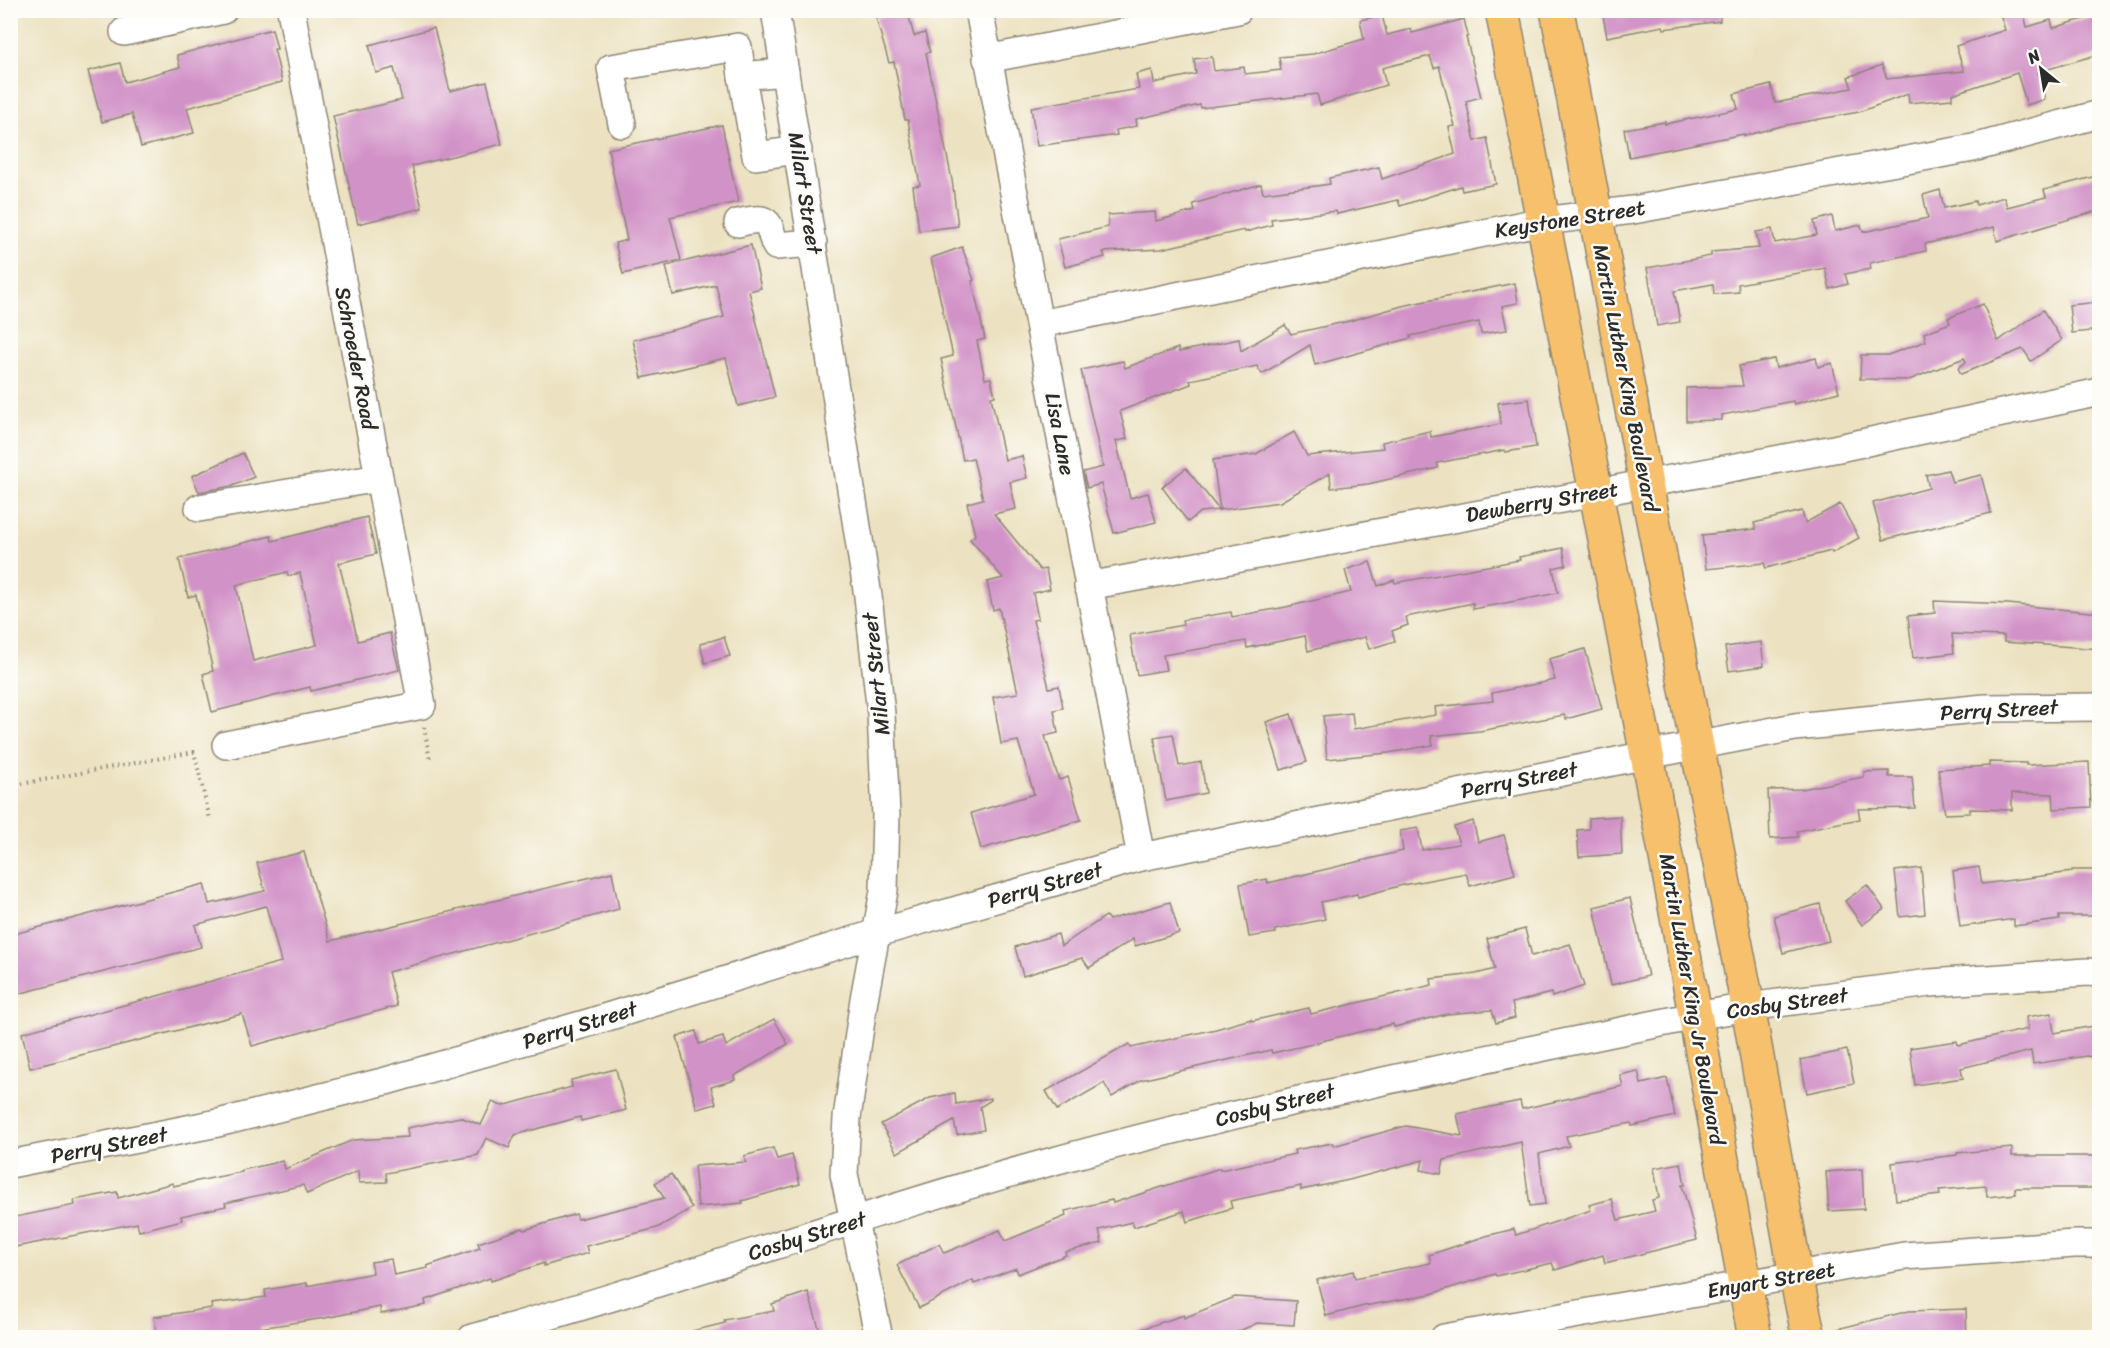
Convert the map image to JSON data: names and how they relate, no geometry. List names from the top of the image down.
{
  "streets": {
    "main road": ["Martin Luther King Boulevard", "Martin Luther King Jr Boulevard"],
    "street": [
      "Milart Street",
      "Keystone Street",
      "Schroeder Road",
      "Lisa Lane",
      "Dewberry Street",
      "Perry Street",
      "Cosby Street",
      "Enyart Street"
    ]
  },
  "crossings": [
    ["Milart Street", "Perry Street"],
    ["Milart Street", "Cosby Street"],
    ["Keystone Street", "Martin Luther King Boulevard"],
    ["Keystone Street", "Lisa Lane"],
    ["Martin Luther King Boulevard", "Dewberry Street"],
    ["Martin Luther King Boulevard", "Perry Street"],
    ["Lisa Lane", "Dewberry Street"],
    ["Lisa Lane", "Perry Street"],
    ["Dewberry Street", "Martin Luther King Jr Boulevard"],
    ["Perry Street", "Martin Luther King Jr Boulevard"],
    ["Martin Luther King Jr Boulevard", "Cosby Street"],
    ["Martin Luther King Jr Boulevard", "Enyart Street"]
  ],
  "north": "top left"
}
